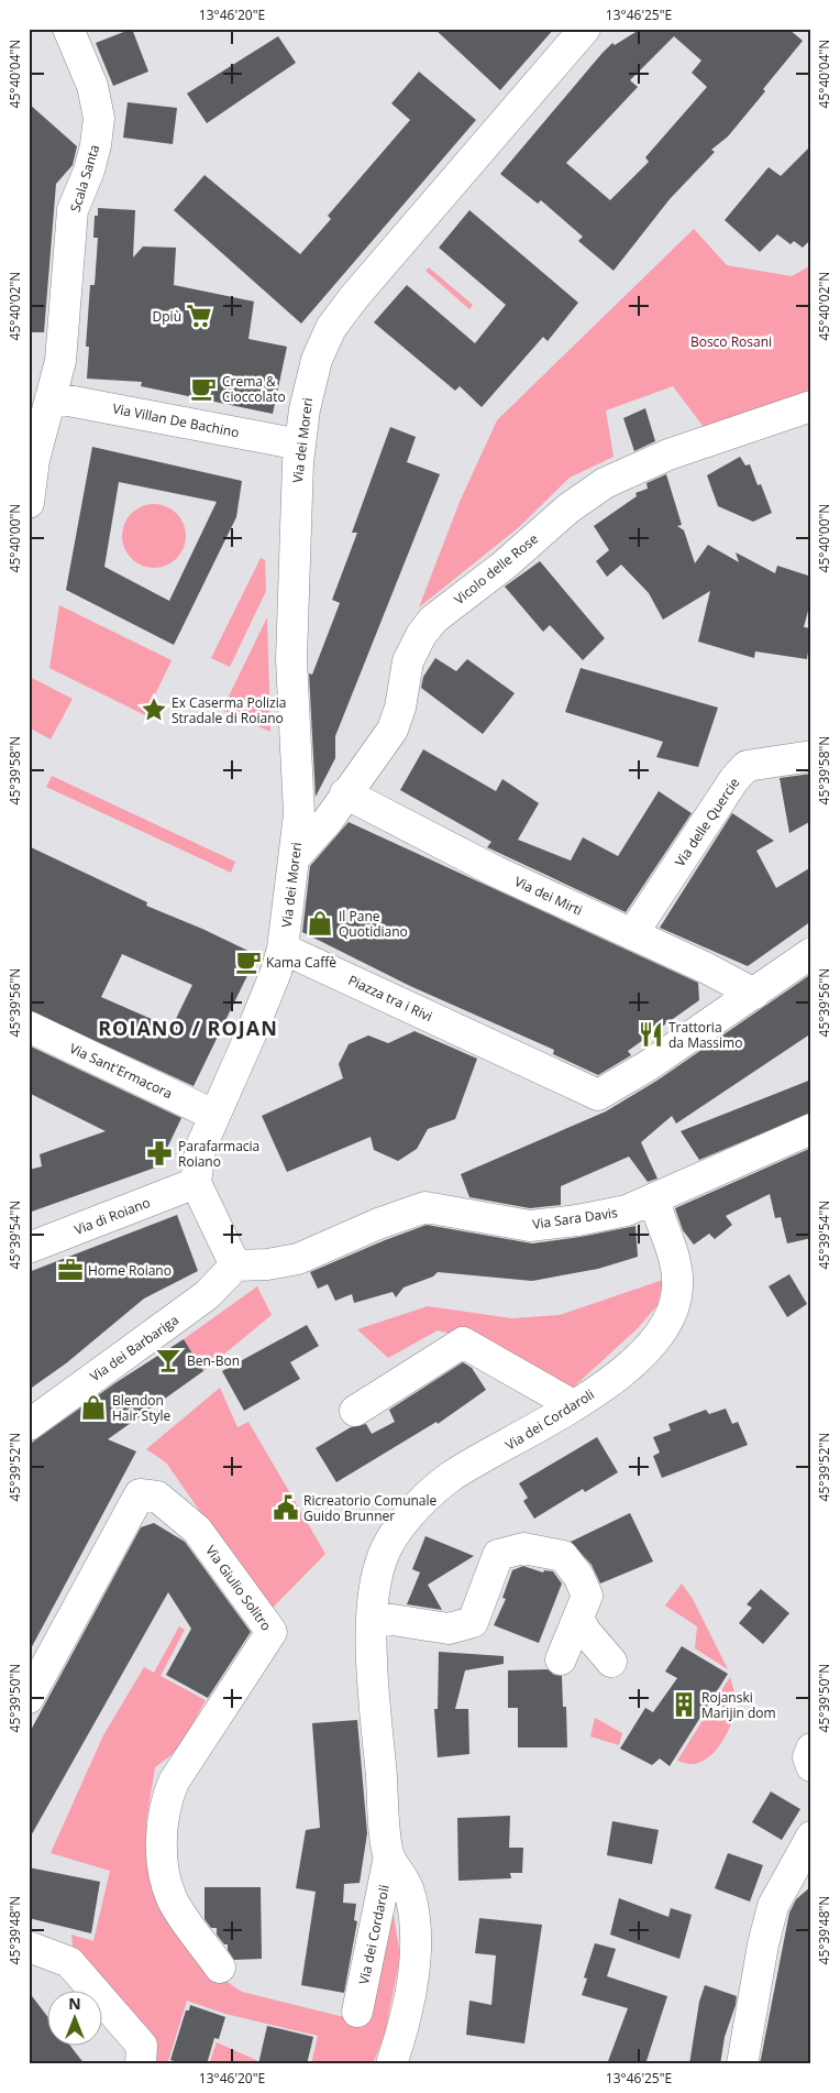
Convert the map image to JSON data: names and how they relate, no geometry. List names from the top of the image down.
{
  "streets": {
    "street": [
      "Scala Santa",
      "Via Villan De Bachino",
      "Via dei Moreri",
      "Vicolo delle Rose",
      "Via delle Quercie",
      "Via dei Mirti",
      "Piazza tra i Rivi",
      "Via Sant'Ermacora",
      "Via di Roiano",
      "Via Sara Davis",
      "Via dei Barbariga",
      "Via dei Cordaroli",
      "Via Giulio Solitro"
    ]
  },
  "crossings": [
    ["Scala Santa", "Via Villan De Bachino"],
    ["Via Villan De Bachino", "Via dei Moreri"],
    ["Via dei Moreri", "Vicolo delle Rose"],
    ["Via dei Moreri", "Piazza tra i Rivi"],
    ["Vicolo delle Rose", "Via dei Mirti"],
    ["Via delle Quercie", "Via dei Mirti"],
    ["Via dei Mirti", "Piazza tra i Rivi"],
    ["Via Sara Davis", "Via dei Barbariga"],
    ["Via Sara Davis", "Via dei Cordaroli"]
  ],
  "districts": ["ROIANO / ROJAN"],
  "parks": ["Bosco Rosani"],
  "places": {
    "supermarket": ["Dpiù"],
    "cafe": ["Crema & Cioccolato", "Kama Caffè"],
    "place": ["Ex Caserma Polizia Stradale di Roiano"],
    "shop": ["Il Pane Quotidiano", "Blendon Hair Style"],
    "restaurant": ["Trattoria da Massimo"],
    "pharmacy": ["Parafarmacia Roiano"],
    "office": ["Home Roiano"],
    "bar": ["Ben-Bon"],
    "public building": ["Ricreatorio Comunale Guido Brunner"],
    "building": ["Rojanski Marijin dom"]
  },
  "north": "top",
  "coordinates": [
    "13°46'20\"E",
    "13°46'25\"E",
    "45°40'04\"N",
    "45°40'02\"N",
    "45°40'00\"N",
    "45°39'58\"N",
    "45°39'56\"N",
    "45°39'54\"N",
    "45°39'52\"N",
    "45°39'50\"N",
    "45°39'48\"N"
  ]
}
